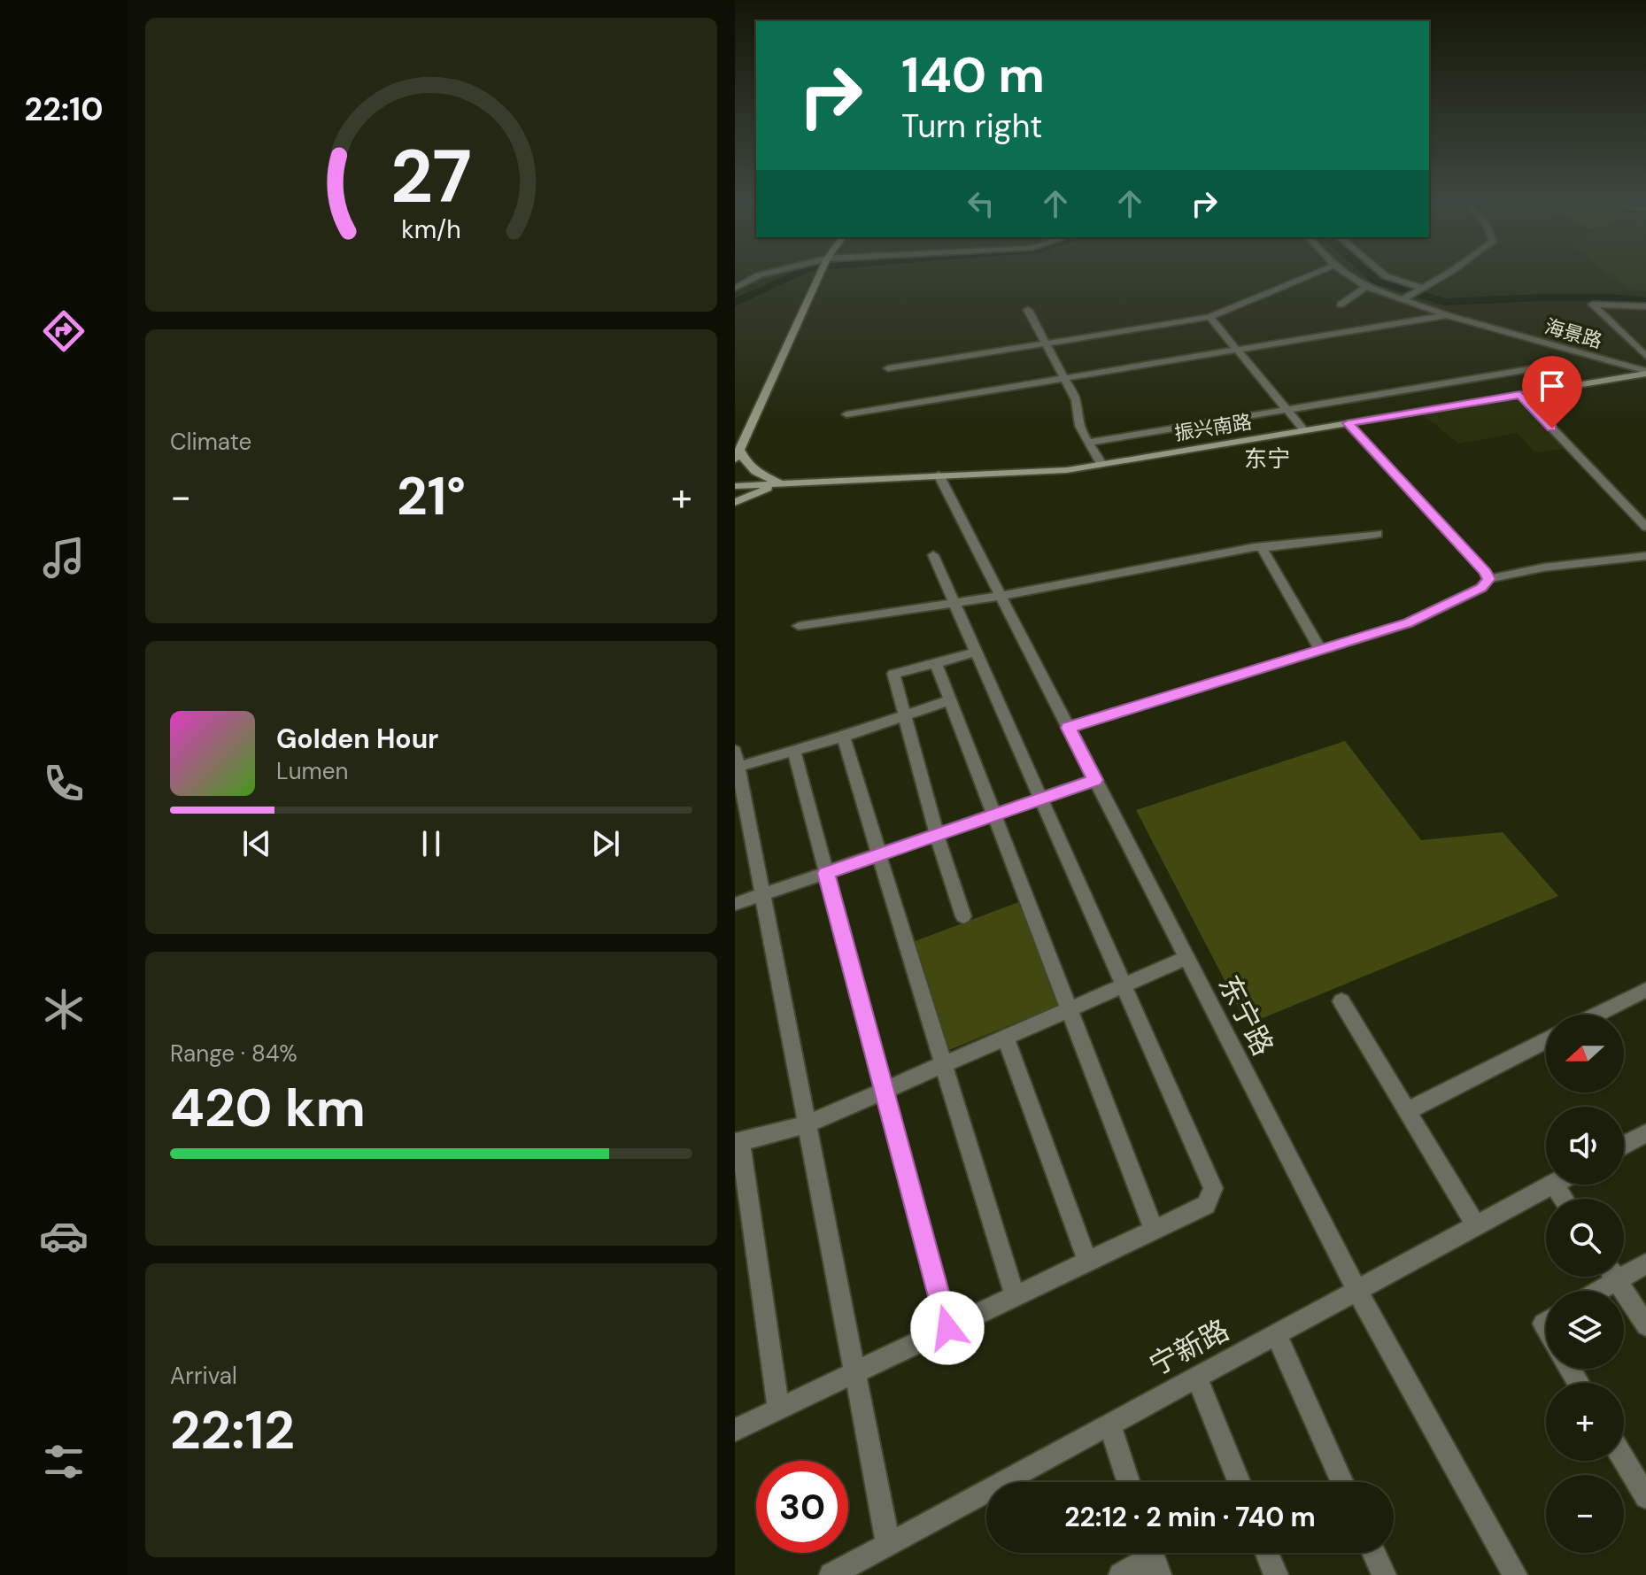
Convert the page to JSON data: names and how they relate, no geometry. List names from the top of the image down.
{
  "streets": {
    "street": [
      "海景路",
      "振兴南路",
      "东宁路",
      "宁新路"
    ]
  },
  "crossings": [
    ["海景路", "振兴南路"],
    ["振兴南路", "东宁路"],
    ["东宁路", "宁新路"]
  ],
  "districts": ["东宁"],
  "north": "left",
  "page": {
    "tabs": "22:10",
    "turn": ["140 m", "Turn right"],
    "tile": [
      "Climate",
      ["Range · 84%", "420 km"],
      ["Arrival", "22:12"]
    ],
    "heat": ["−", "21°", "+"],
    "song": ["Golden Hour", "Lumen"],
    "map_buttons": ["+", "−"],
    "limit": "30",
    "trip": "22:12 · 2 min · 740 m",
    "gauge": ["27", "km/h"]
  }
}
